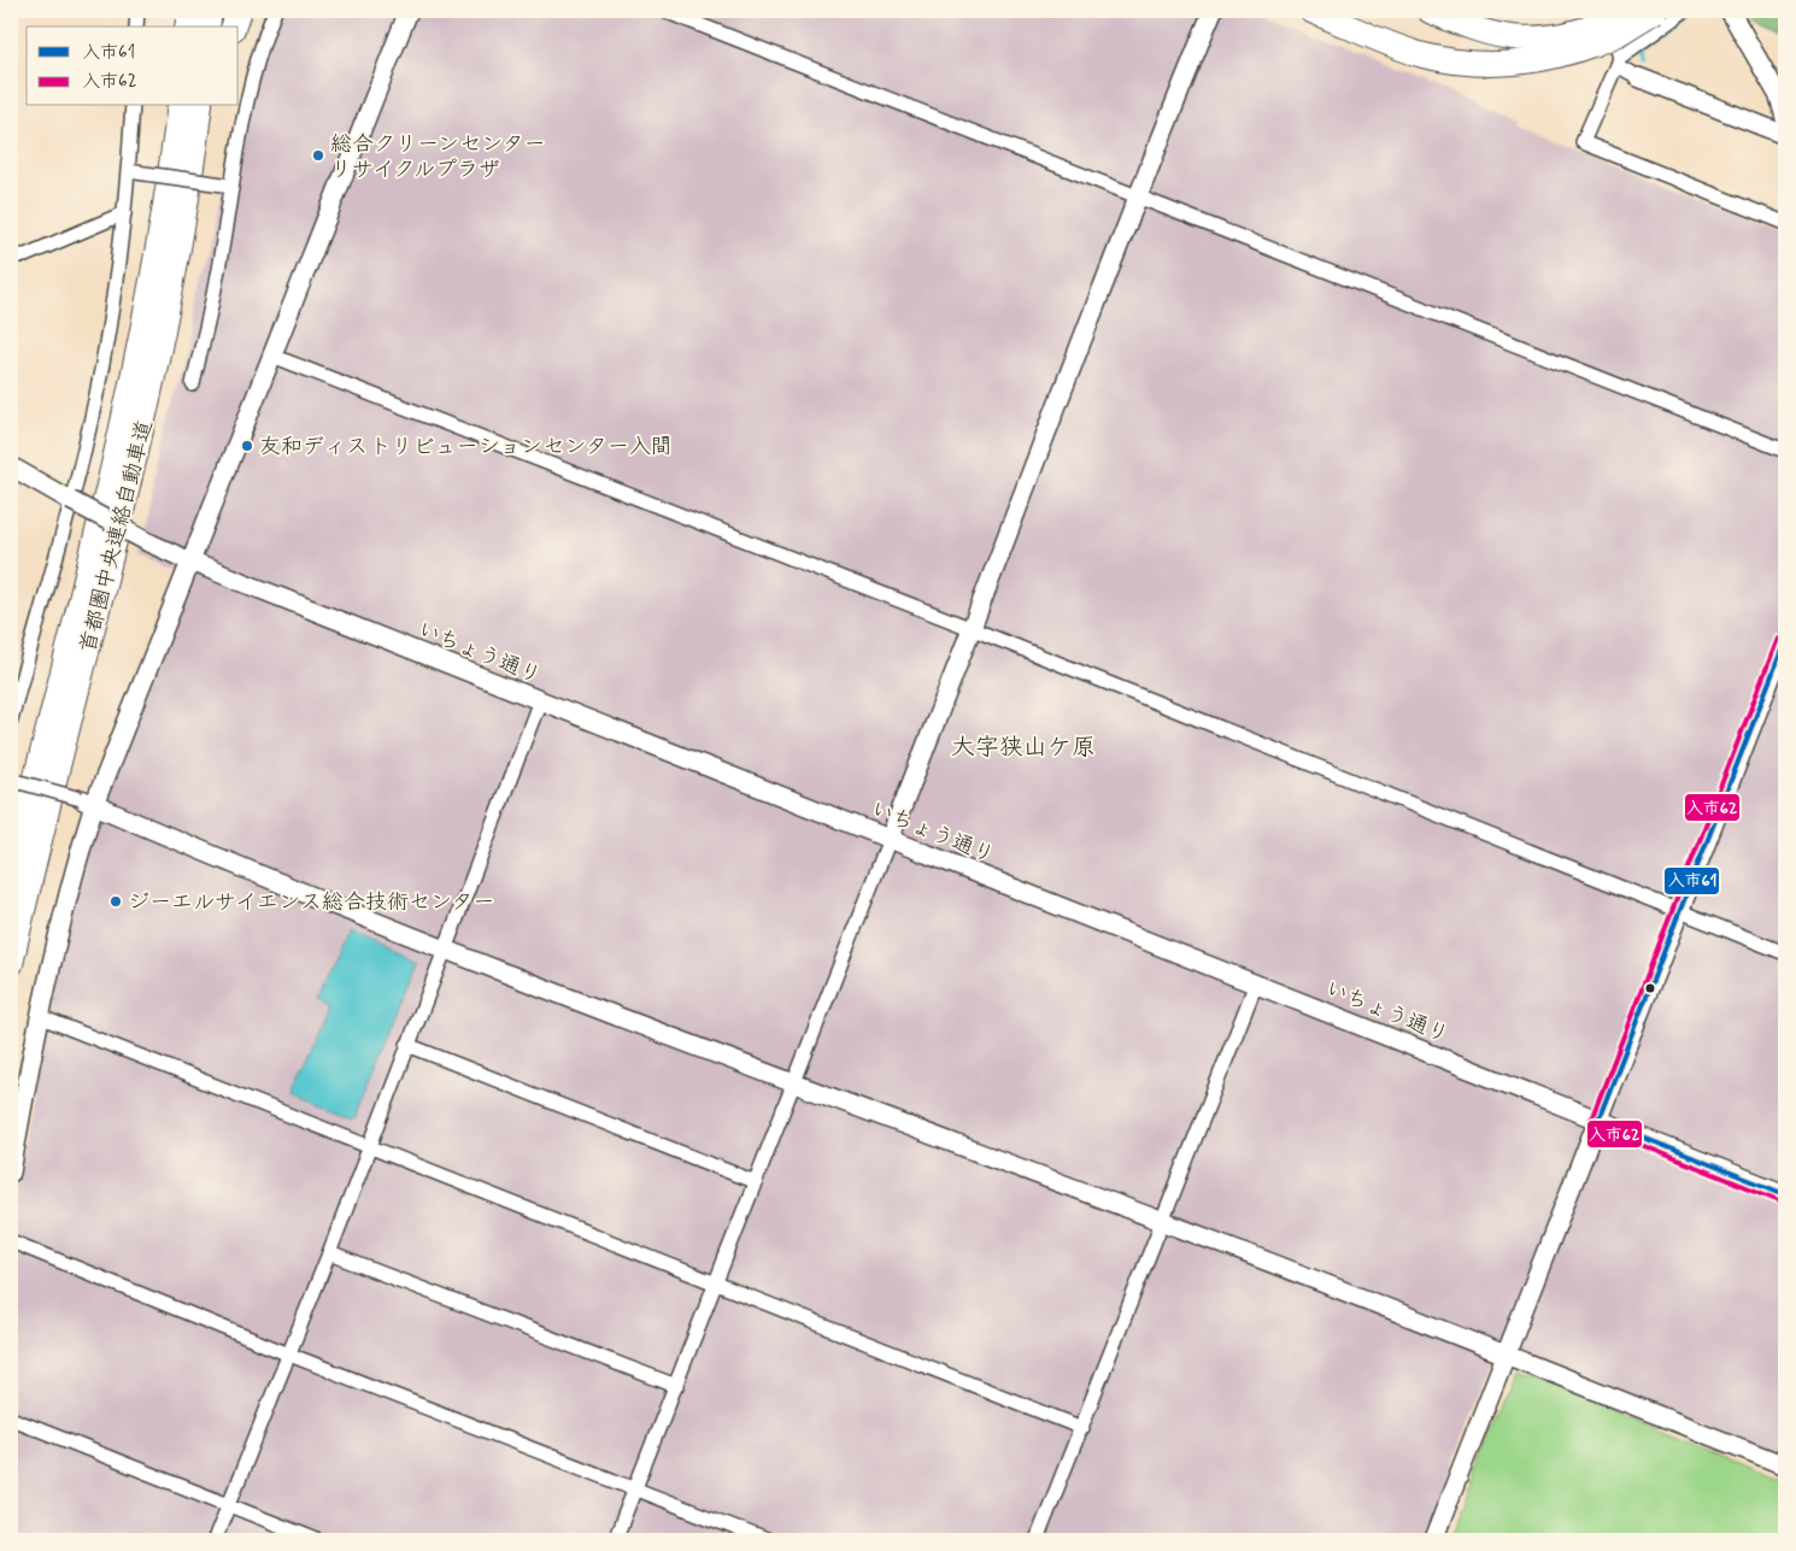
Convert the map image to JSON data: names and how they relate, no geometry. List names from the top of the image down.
{
  "streets": {
    "highway": ["首都圏中央連絡自動車道"],
    "street": ["いちょう通り"]
  },
  "districts": ["大字狭山ケ原"],
  "places": ["総合クリーンセンター リサイクルプラザ", "友和ディストリビューションセンター入間", "ジーエルサイエンス総合技術センター"],
  "lines": ["transit line 入市62", "transit line 入市61"],
  "legend": ["入市61", "入市62"]
}
